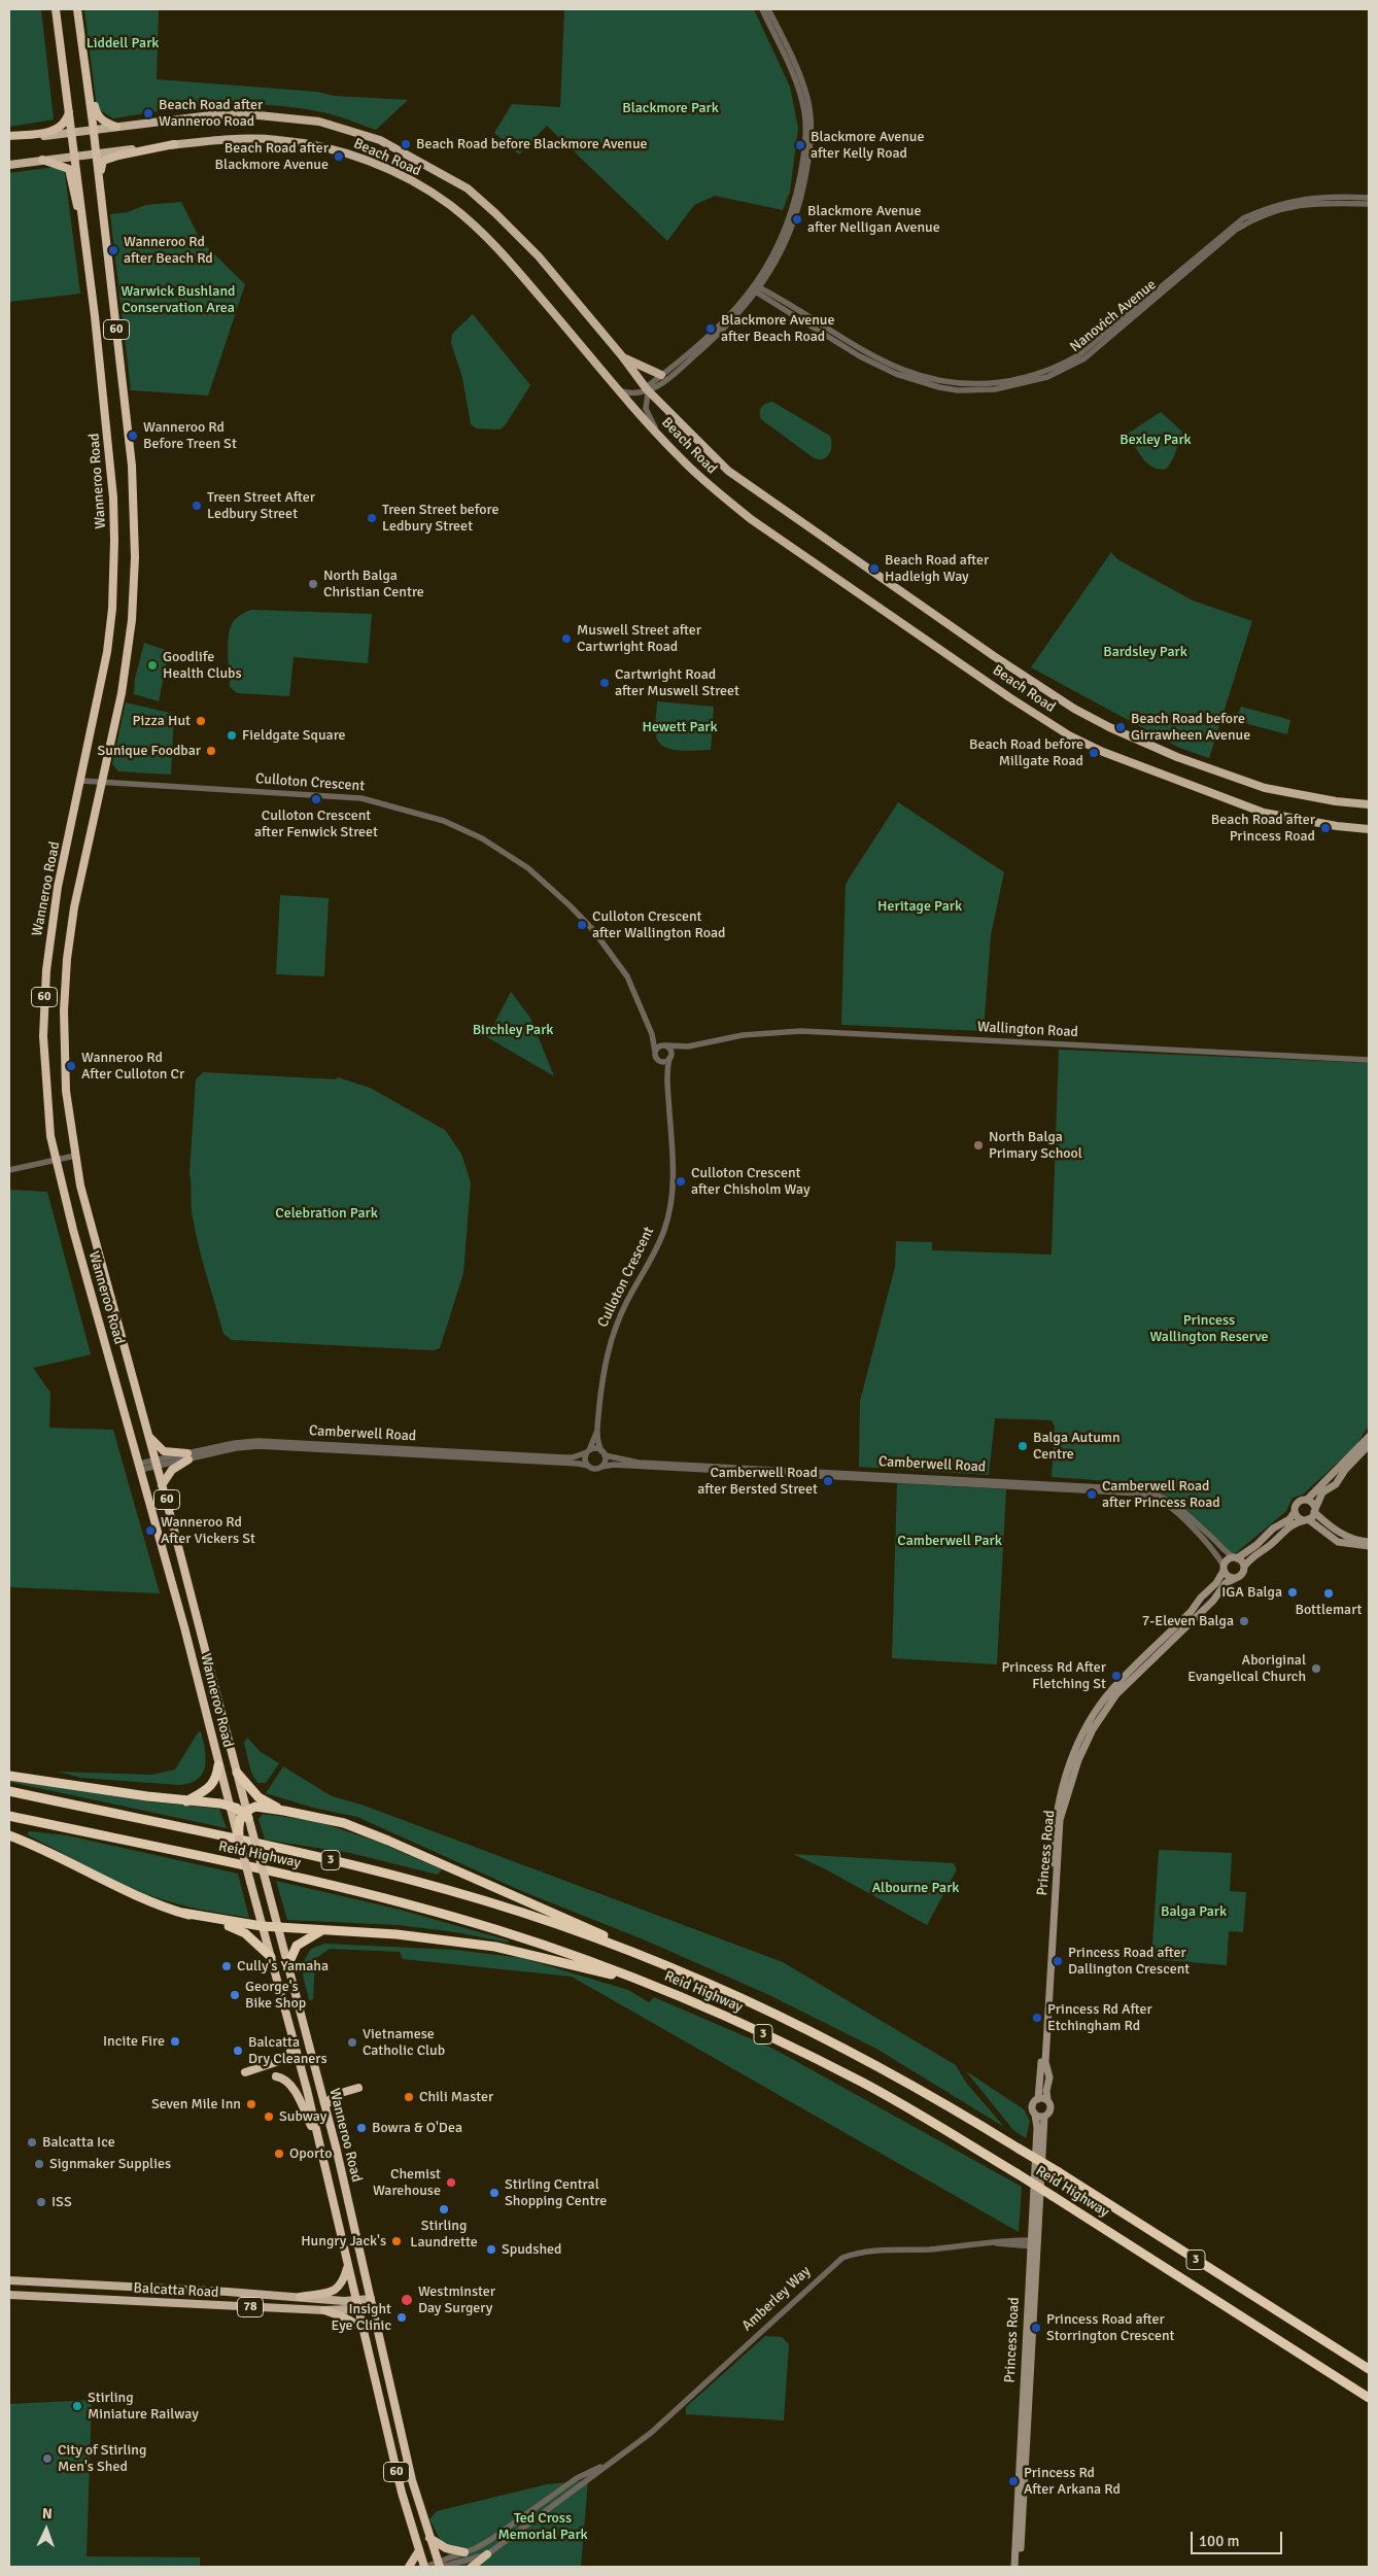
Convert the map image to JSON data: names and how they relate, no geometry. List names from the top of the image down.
{
  "streets": {
    "highway": [
      "60",
      "Wanneroo Road",
      "Reid Highway",
      "3"
    ],
    "main road": [
      "Beach Road",
      "Princess Road",
      "Balcatta Road",
      "78"
    ],
    "street": [
      "Nanovich Avenue",
      "Culloton Crescent",
      "Wallington Road",
      "Camberwell Road",
      "Amberley Way"
    ]
  },
  "crossings": [
    ["Beach Road", "Wanneroo Road"],
    ["Wanneroo Road", "Culloton Crescent"],
    ["Wanneroo Road", "Camberwell Road"],
    ["Wanneroo Road", "Balcatta Road"],
    ["Wanneroo Road", "Amberley Way"],
    ["Culloton Crescent", "Wallington Road"],
    ["Culloton Crescent", "Camberwell Road"],
    ["Camberwell Road", "Princess Road"],
    ["Princess Road", "Amberley Way"]
  ],
  "parks": [
    "Liddell Park",
    "Blackmore Park",
    "Warwick Bushland Conservation Area",
    "Bexley Park",
    "Bardsley Park",
    "Hewett Park",
    "Heritage Park",
    "Birchley Park",
    "Celebration Park",
    "Princess Wallington Reserve",
    "Camberwell Park",
    "Albourne Park",
    "Balga Park",
    "Ted Cross Memorial Park"
  ],
  "places": [
    "Beach Road after Wanneroo Road",
    "Beach Road before Blackmore Avenue",
    "Blackmore Avenue after Kelly Road",
    "Beach Road after Blackmore Avenue",
    "Blackmore Avenue after Nelligan Avenue",
    "Wanneroo Rd after Beach Rd",
    "Blackmore Avenue after Beach Road",
    "Wanneroo Rd Before Treen St",
    "Treen Street After Ledbury Street",
    "Treen Street before Ledbury Street",
    "Beach Road after Hadleigh Way",
    "North Balga Christian Centre",
    "Muswell Street after Cartwright Road",
    "Goodlife Health Clubs",
    "Cartwright Road after Muswell Street",
    "Pizza Hut",
    "Beach Road before Girrawheen Avenue",
    "Fieldgate Square",
    "Sunique Foodbar",
    "Beach Road before Millgate Road",
    "Culloton Crescent after Fenwick Street",
    "Beach Road after Princess Road",
    "Culloton Crescent after Wallington Road",
    "Wanneroo Rd After Culloton Cr",
    "North Balga Primary School",
    "Culloton Crescent after Chisholm Way",
    "Balga Autumn Centre",
    "Camberwell Road after Bersted Street",
    "Camberwell Road after Princess Road",
    "Wanneroo Rd After Vickers St",
    "IGA Balga",
    "Bottlemart",
    "7-Eleven Balga",
    "Aboriginal Evangelical Church",
    "Princess Rd After Fletching St",
    "Princess Road after Dallington Crescent",
    "Cully's Yamaha",
    "George's Bike Shop",
    "Princess Rd After Etchingham Rd",
    "Incite Fire",
    "Vietnamese Catholic Club",
    "Balcatta Dry Cleaners",
    "Chili Master",
    "Seven Mile Inn",
    "Subway",
    "Bowra & O'Dea",
    "Balcatta Ice",
    "Oporto",
    "Signmaker Supplies",
    "Chemist Warehouse",
    "Stirling Central Shopping Centre",
    "ISS",
    "Stirling Laundrette",
    "Hungry Jack's",
    "Spudshed",
    "Westminster Day Surgery",
    "Insight Eye Clinic",
    "Princess Road after Storrington Crescent",
    "Stirling Miniature Railway",
    "City of Stirling Men's Shed",
    "Princess Rd After Arkana Rd"
  ],
  "scale_bar": "100 m",
  "north": "top"
}
